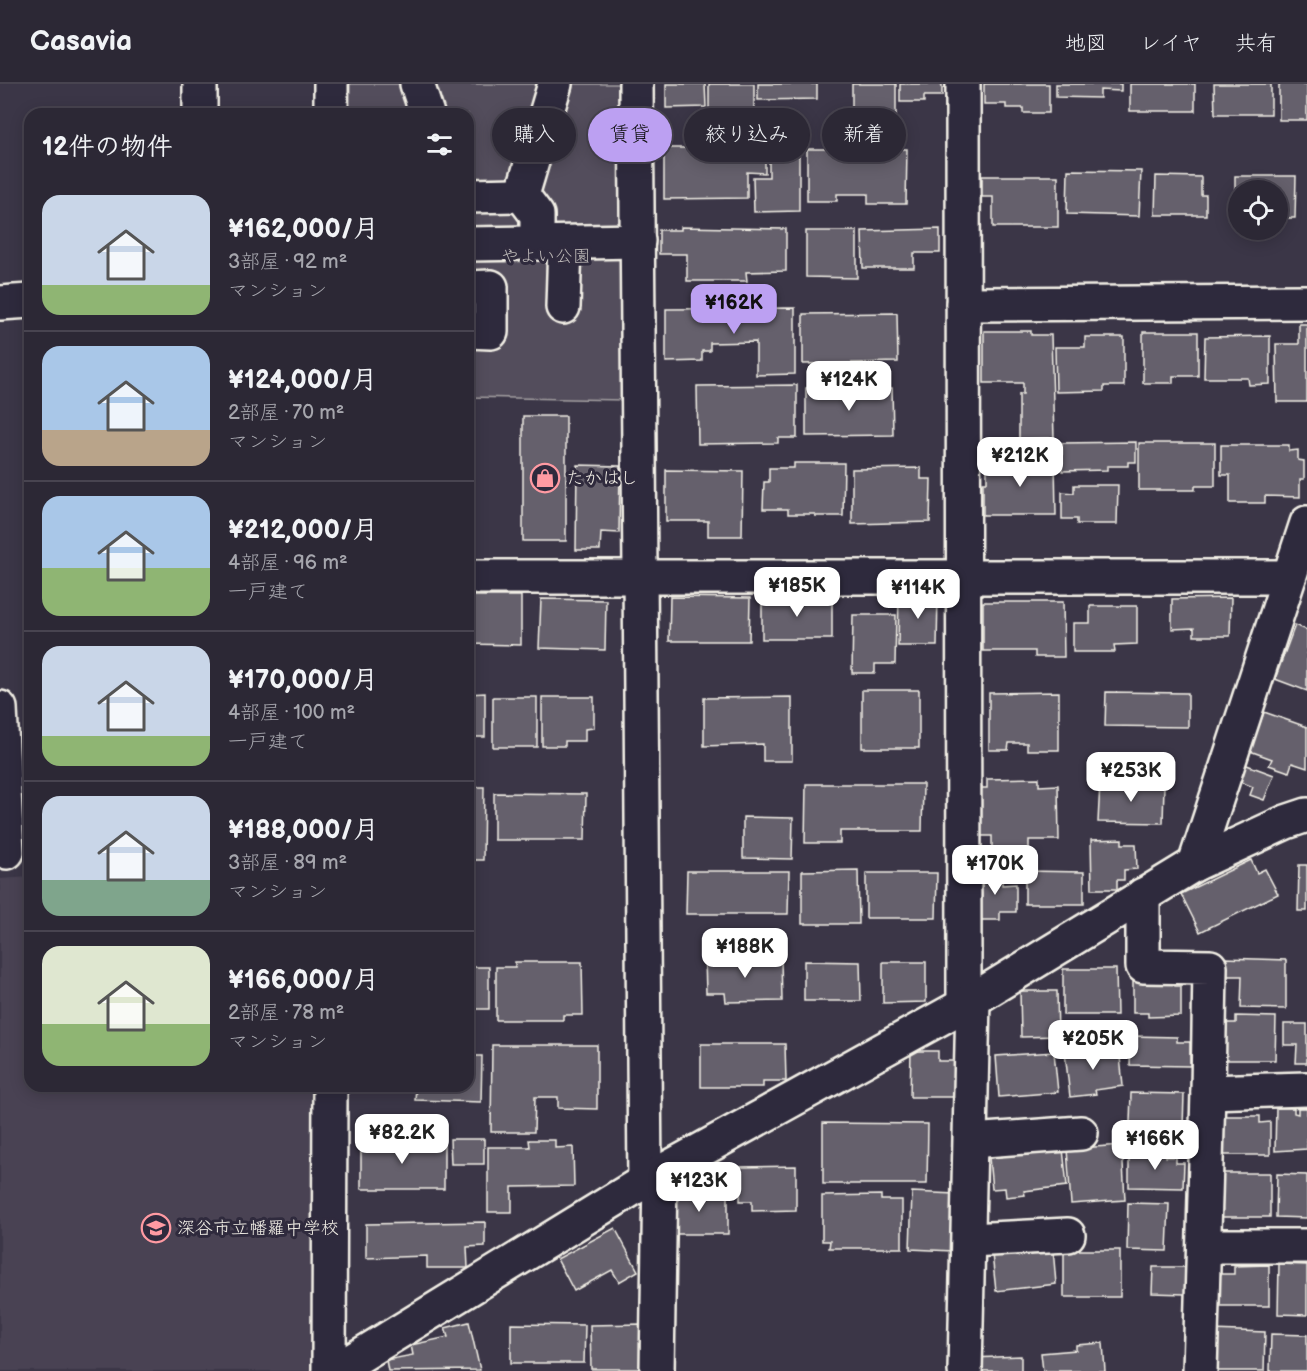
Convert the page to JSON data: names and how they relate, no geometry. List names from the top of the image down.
{
  "parks": ["やよい公園"],
  "places": {
    "shop": ["たかはし"],
    "school or university": ["深谷市立幡羅中学校"]
  },
  "page": {
    "header": "Casavia",
    "nav": ["地図", "レイヤ", "共有"],
    "chip": [
      "購入",
      "賃貸",
      "絞り込み",
      "新着"
    ],
    "heading": "12件の物件",
    "list": [
      {
        "name": "¥162,000/月",
        "note": "3部屋 · 92 m² · マンション"
      },
      {
        "name": "¥124,000/月",
        "note": "2部屋 · 70 m² · マンション"
      },
      {
        "name": "¥212,000/月",
        "note": "4部屋 · 96 m² · 一戸建て"
      },
      {
        "name": "¥170,000/月",
        "note": "4部屋 · 100 m² · 一戸建て"
      },
      {
        "name": "¥188,000/月",
        "note": "3部屋 · 89 m² · マンション"
      },
      {
        "name": "¥166,000/月",
        "note": "2部屋 · 78 m² · マンション"
      }
    ],
    "price": [
      "¥162K",
      "¥124K",
      "¥212K",
      "¥185K",
      "¥114K",
      "¥253K",
      "¥170K",
      "¥188K",
      "¥205K",
      "¥82.2K",
      "¥166K",
      "¥123K"
    ]
  }
}
